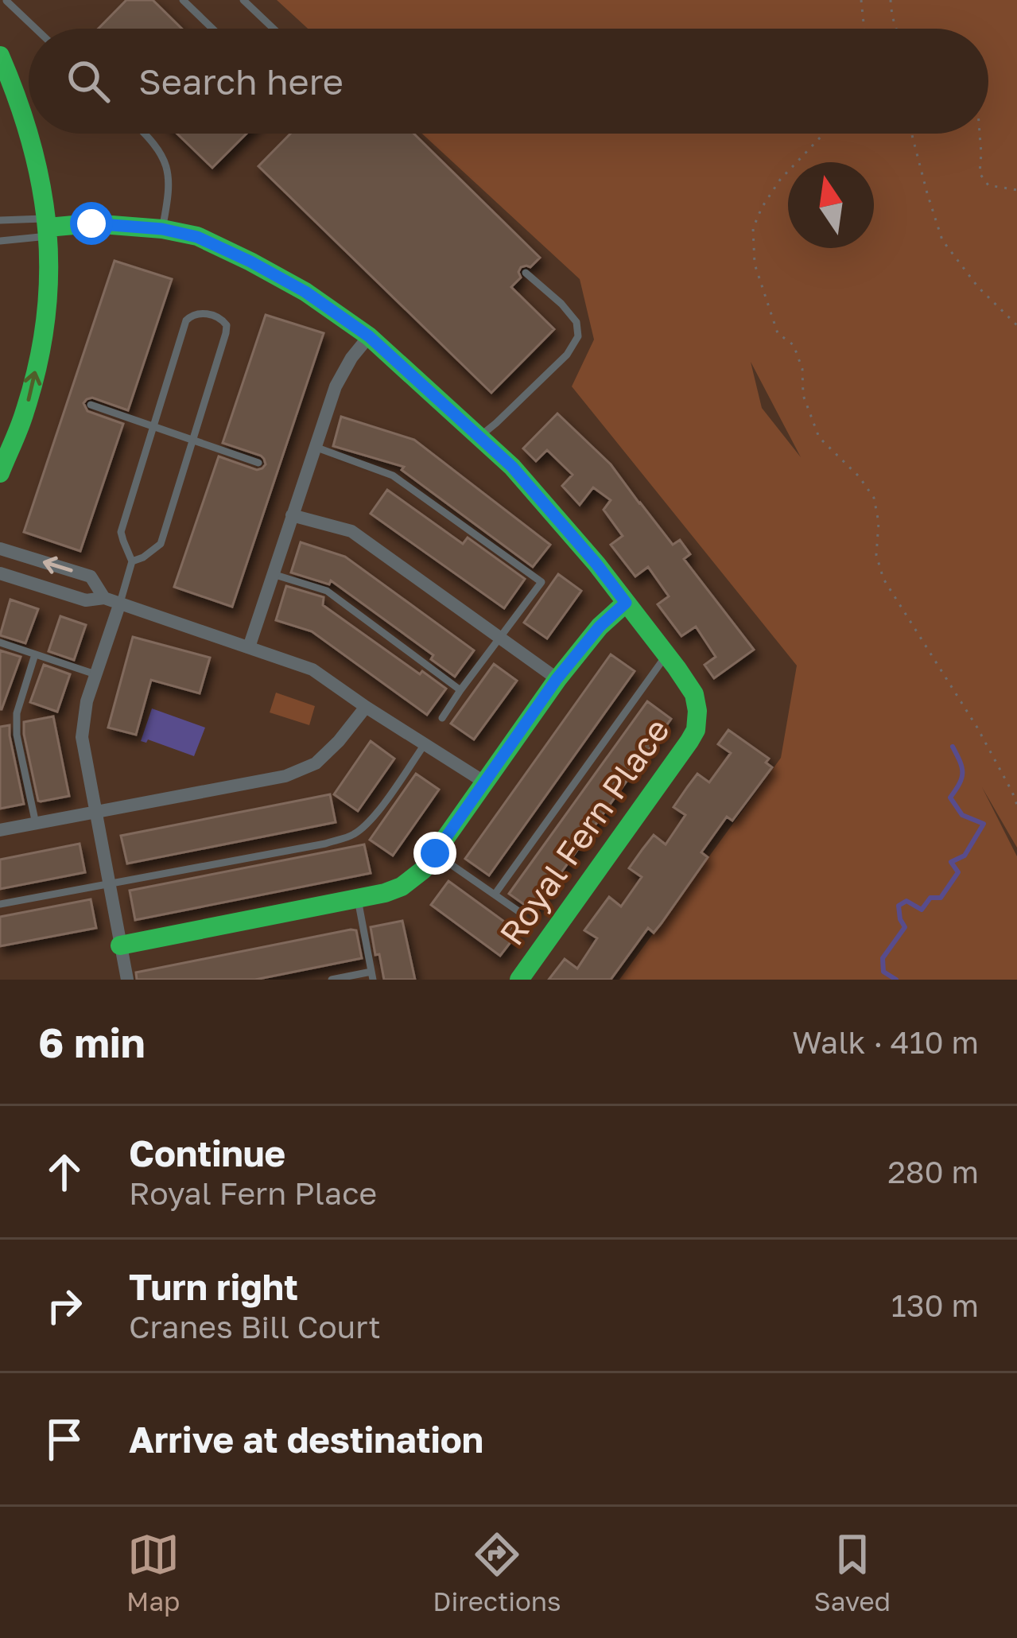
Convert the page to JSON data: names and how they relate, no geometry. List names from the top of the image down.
{
  "streets": {
    "street": ["Royal Fern Place"]
  },
  "north": "top",
  "page": {
    "search": "Search here",
    "heading": ["6 min", "Walk · 410 m"],
    "list": [
      ["Continue", "Royal Fern Place", "280 m"],
      ["Turn right", "Cranes Bill Court", "130 m"],
      "Arrive at destination"
    ],
    "nav": ["Map", "Directions", "Saved"]
  }
}
